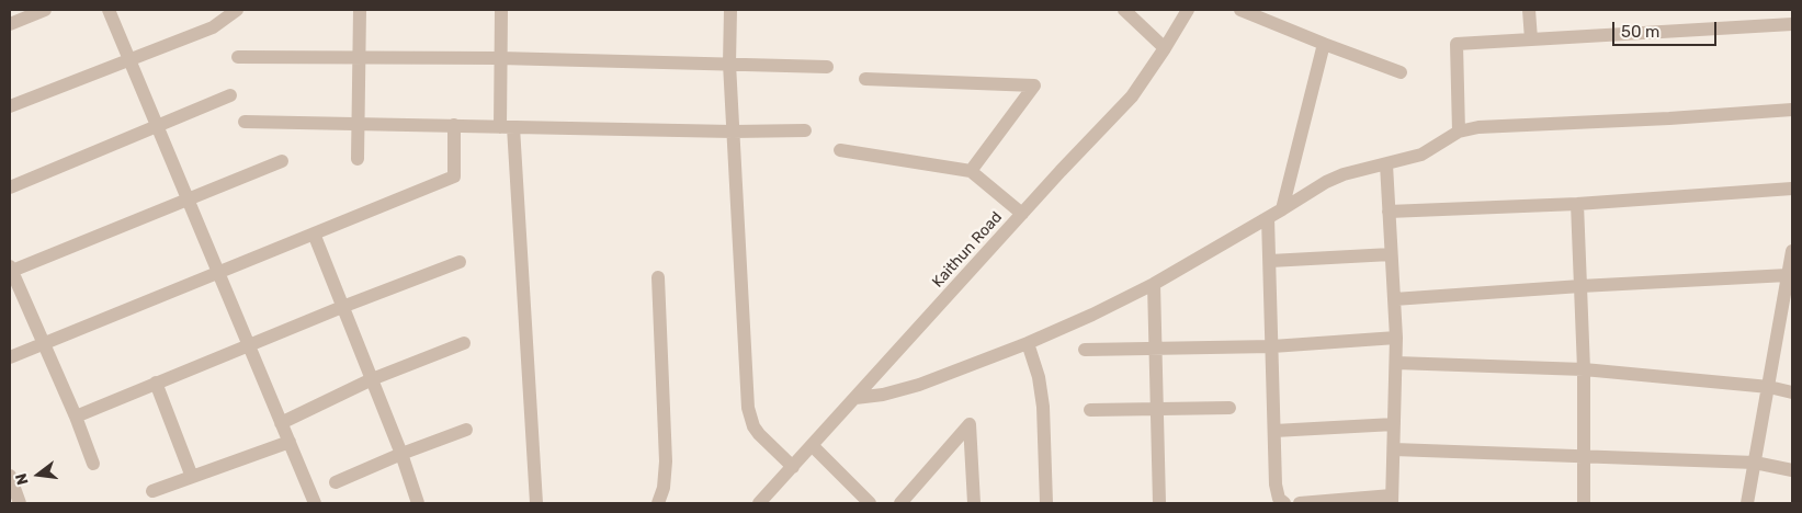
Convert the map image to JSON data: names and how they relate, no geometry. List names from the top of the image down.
{
  "streets": {
    "street": ["Kaithun Road"]
  },
  "scale_bar": "50 m",
  "north": "left"
}
